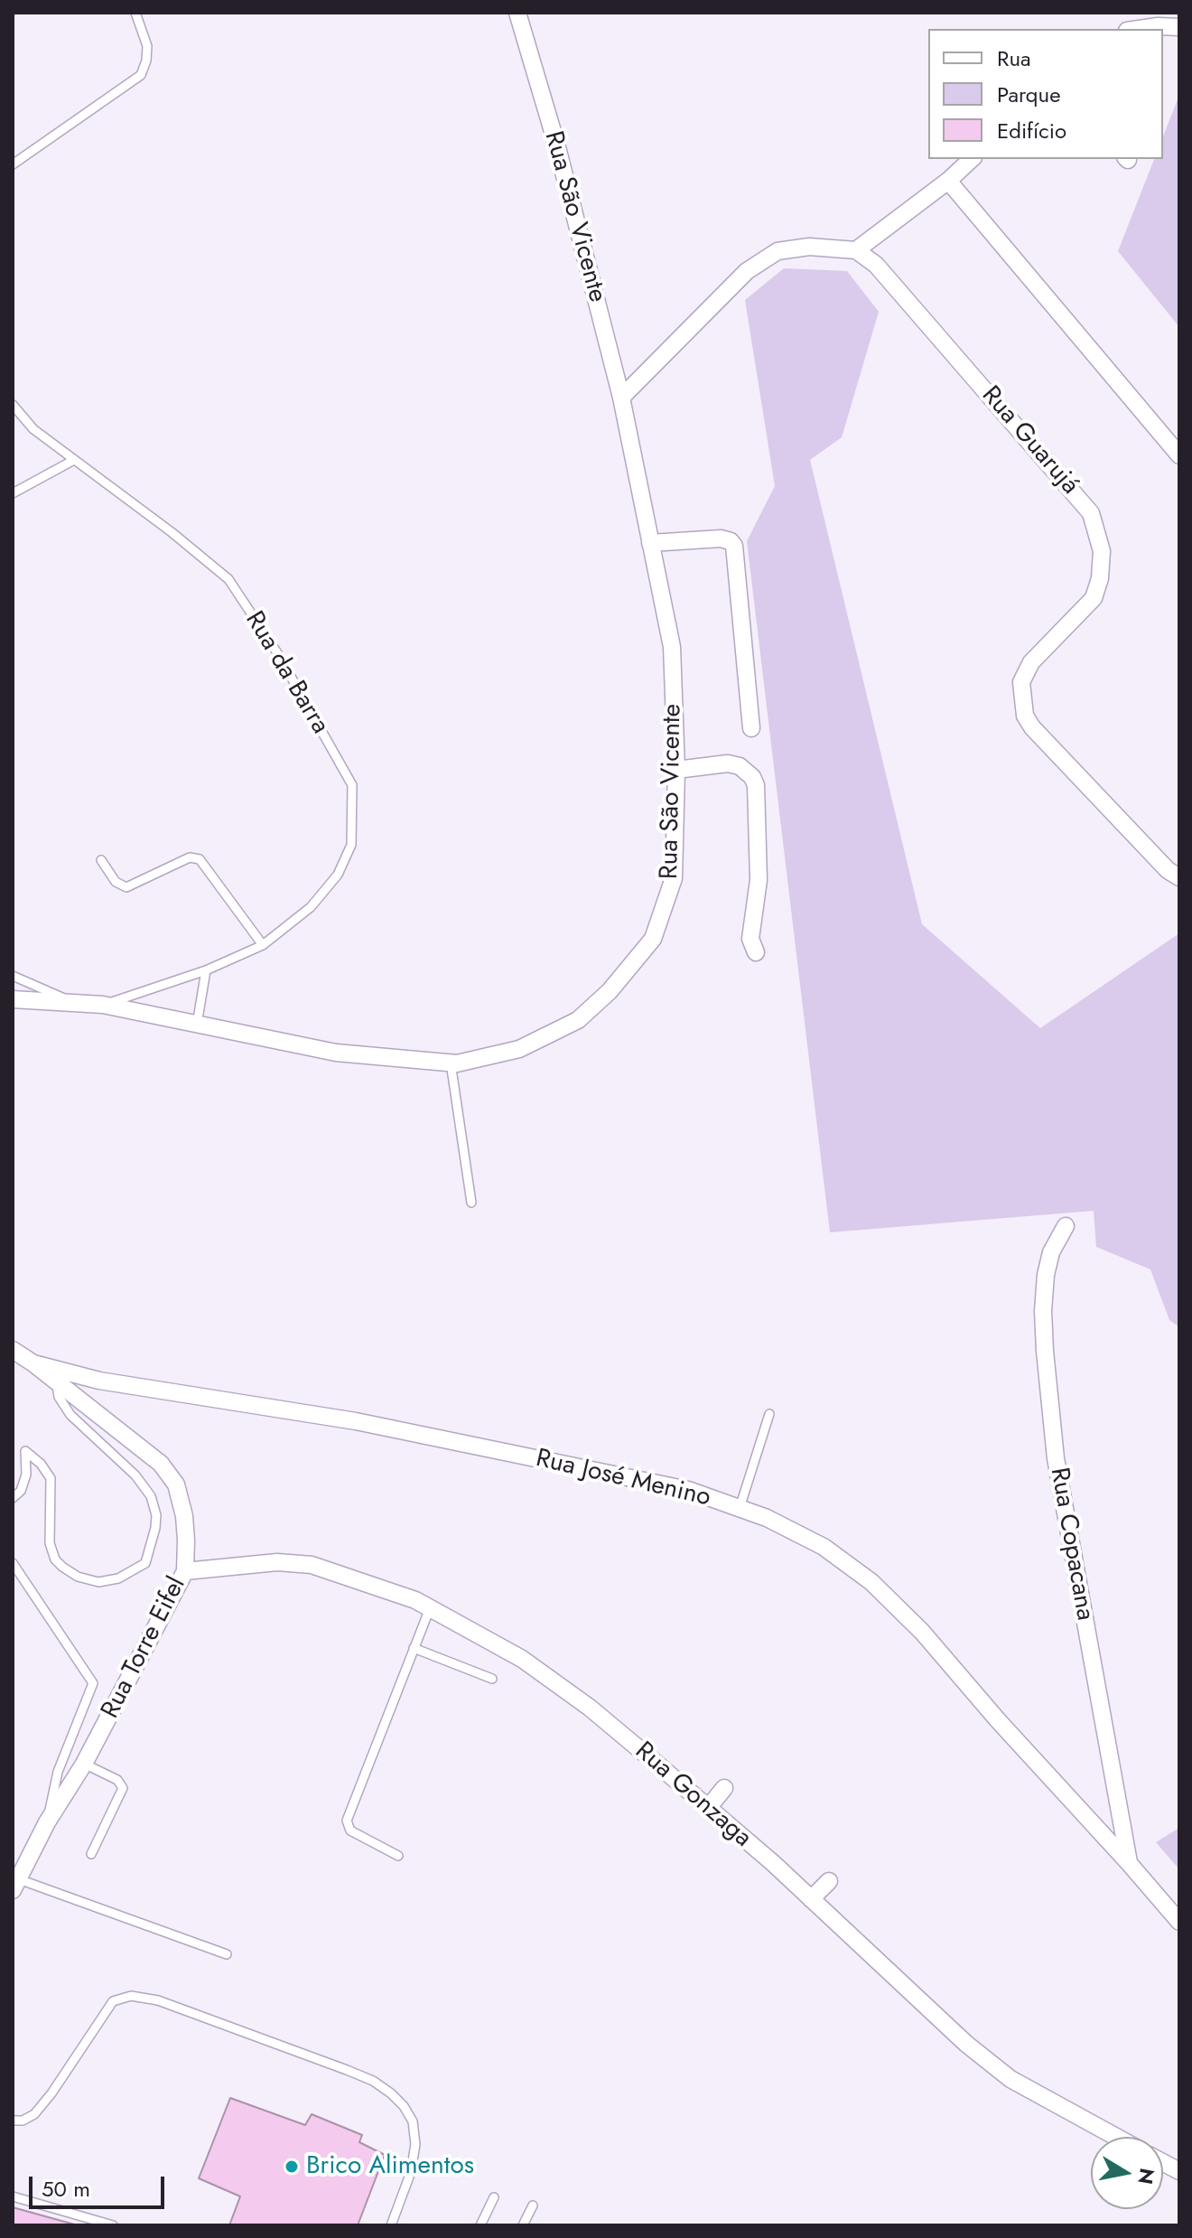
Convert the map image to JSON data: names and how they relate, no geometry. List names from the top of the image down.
{
  "streets": {
    "street": [
      "Rua São Vicente",
      "Rua Guarujá",
      "Rua José Menino",
      "Rua Copacana",
      "Rua Torre Eifel",
      "Rua Gonzaga"
    ],
    "lane": ["Rua da Barra"]
  },
  "crossings": [
    ["Rua São Vicente", "Rua da Barra"],
    ["Rua José Menino", "Rua Copacana"],
    ["Rua José Menino", "Rua Torre Eifel"],
    ["Rua Torre Eifel", "Rua Gonzaga"]
  ],
  "places": ["Brico Alimentos"],
  "legend": ["Rua", "Parque", "Edifício"],
  "scale_bar": "50 m",
  "north": "right"
}
